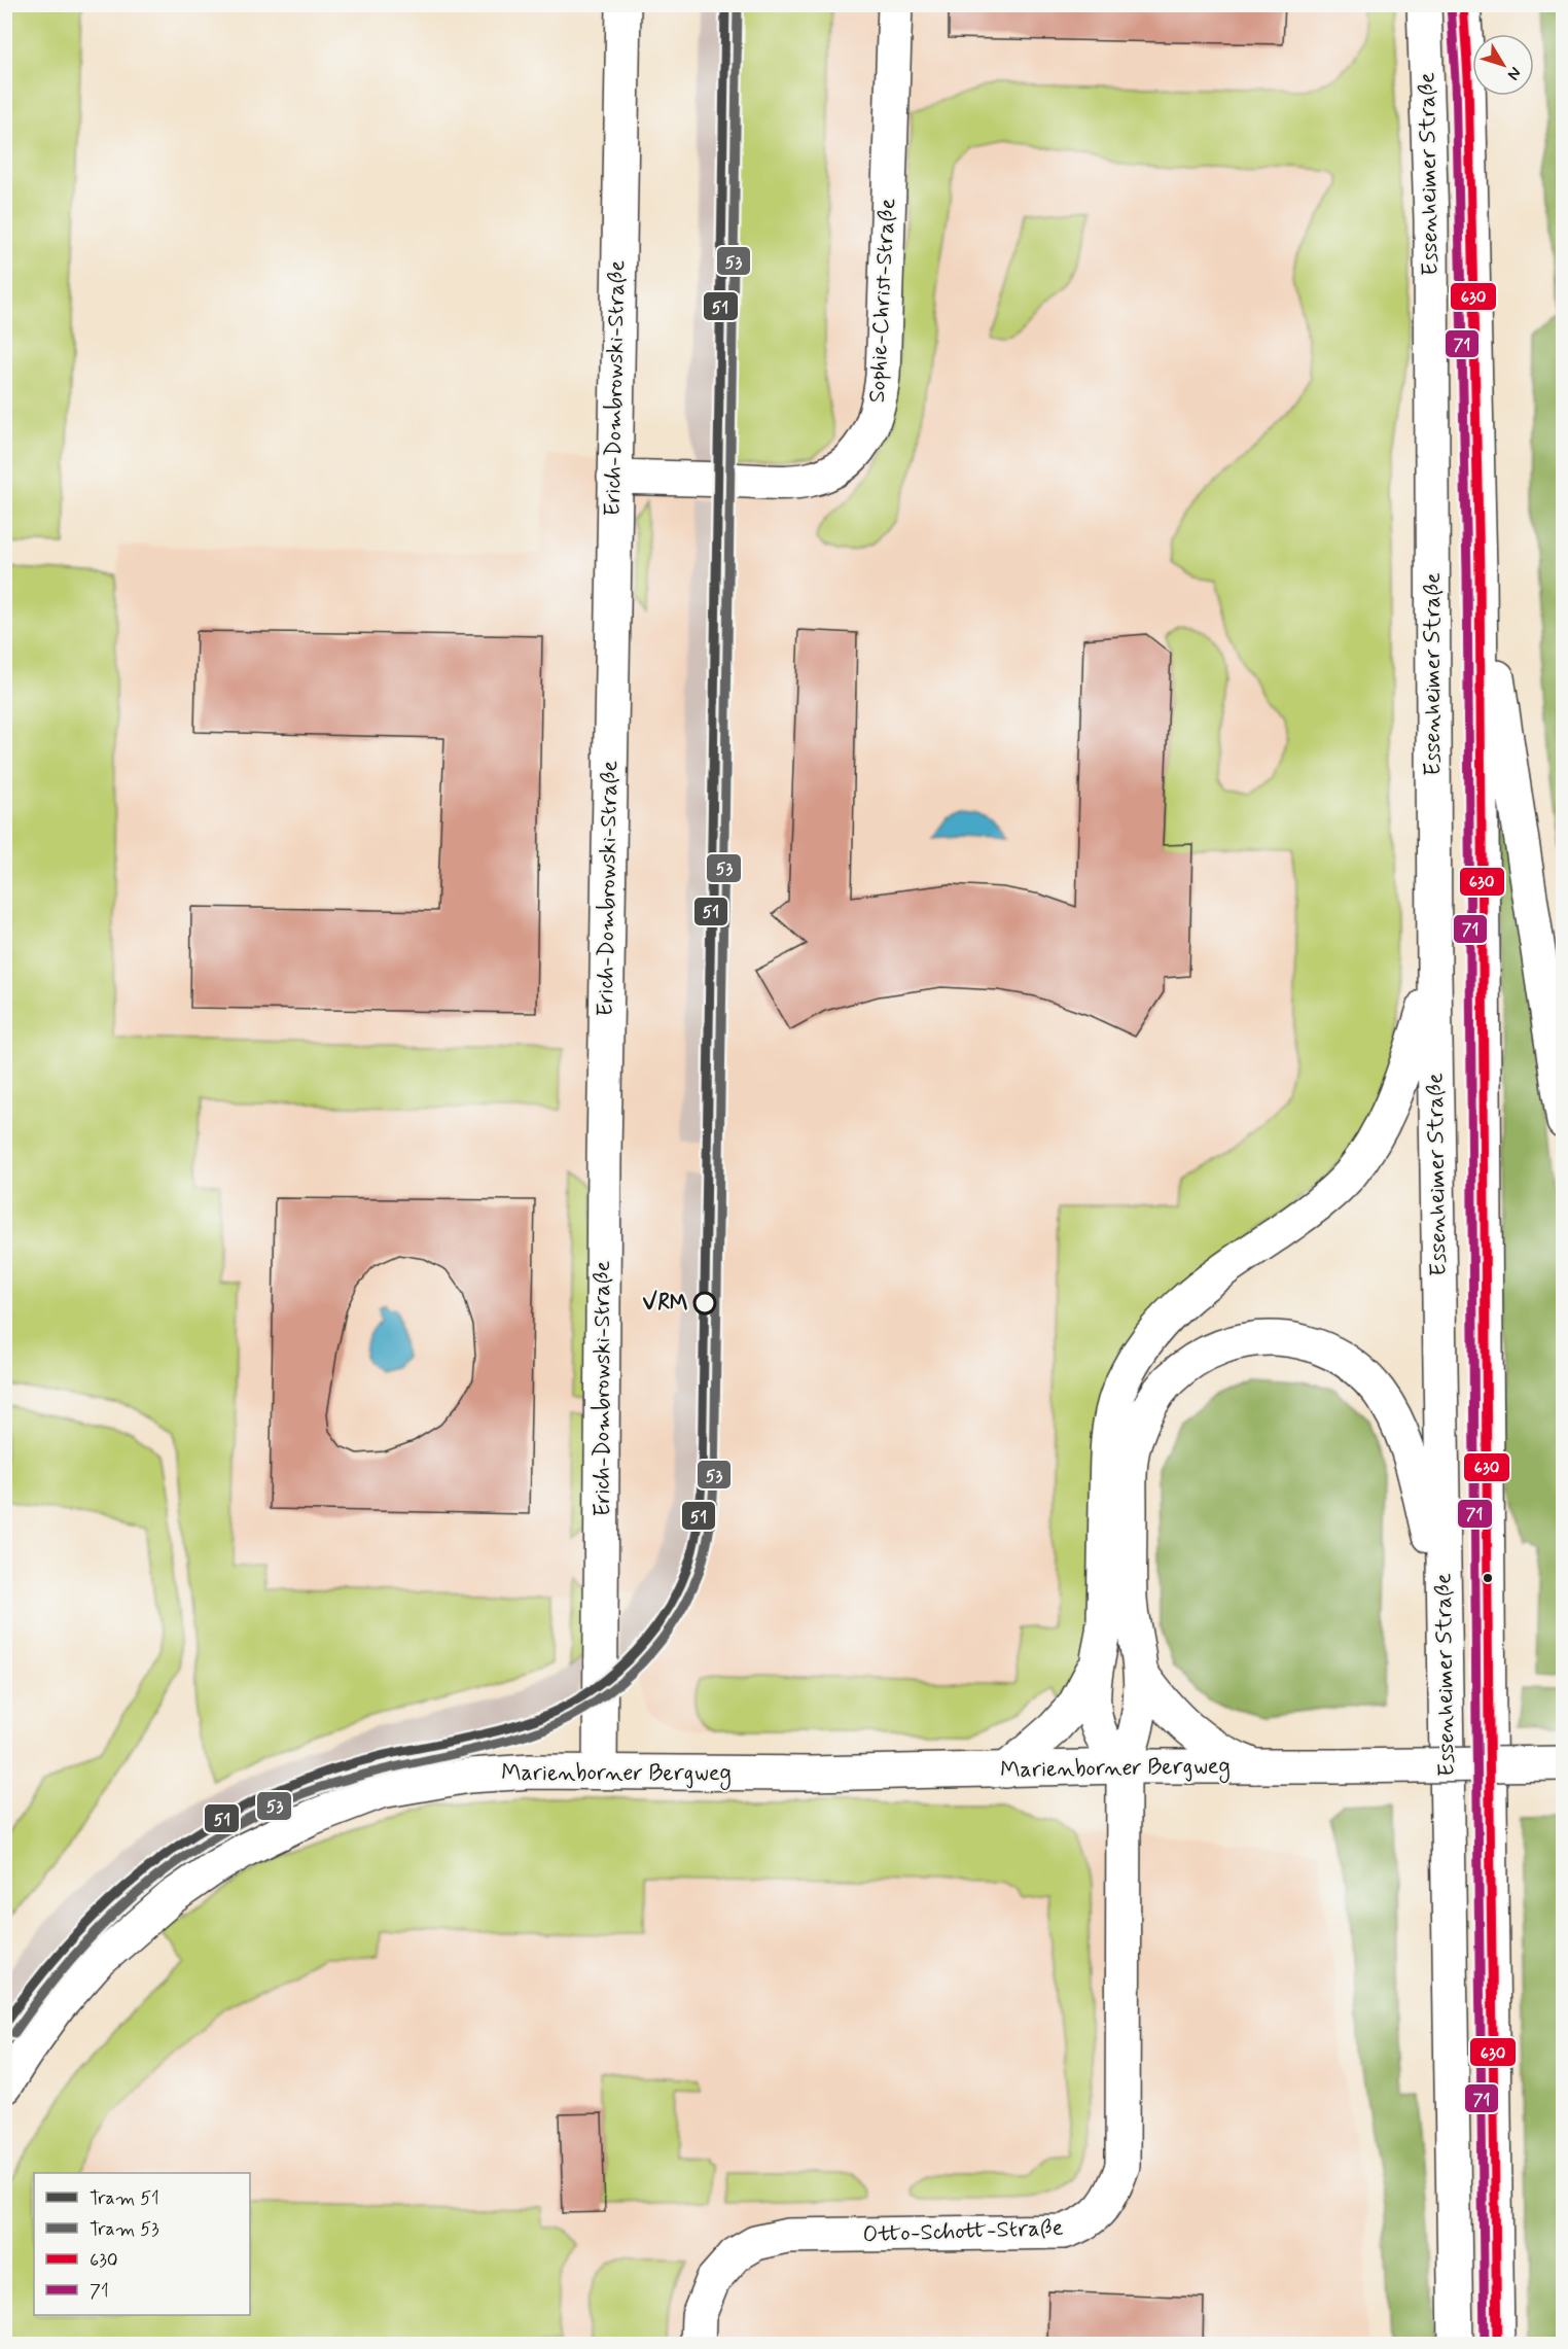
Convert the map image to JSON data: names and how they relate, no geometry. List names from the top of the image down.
{
  "streets": {
    "main road": [
      "Essenheimer Straße",
      "Sophie-Christ-Straße",
      "Erich-Dombrowski-Straße",
      "Marienborner Bergweg",
      "Otto-Schott-Straße"
    ]
  },
  "crossings": [
    ["Sophie-Christ-Straße", "Erich-Dombrowski-Straße"],
    ["Erich-Dombrowski-Straße", "Marienborner Bergweg"],
    ["Marienborner Bergweg", "Otto-Schott-Straße"]
  ],
  "places": ["VRM"],
  "lines": [
    "tram line 51",
    "tram line 53",
    "transit line 630",
    "transit line 71"
  ],
  "legend": [
    "Tram 51",
    "Tram 53",
    "630",
    "71"
  ],
  "north": "bottom right"
}
